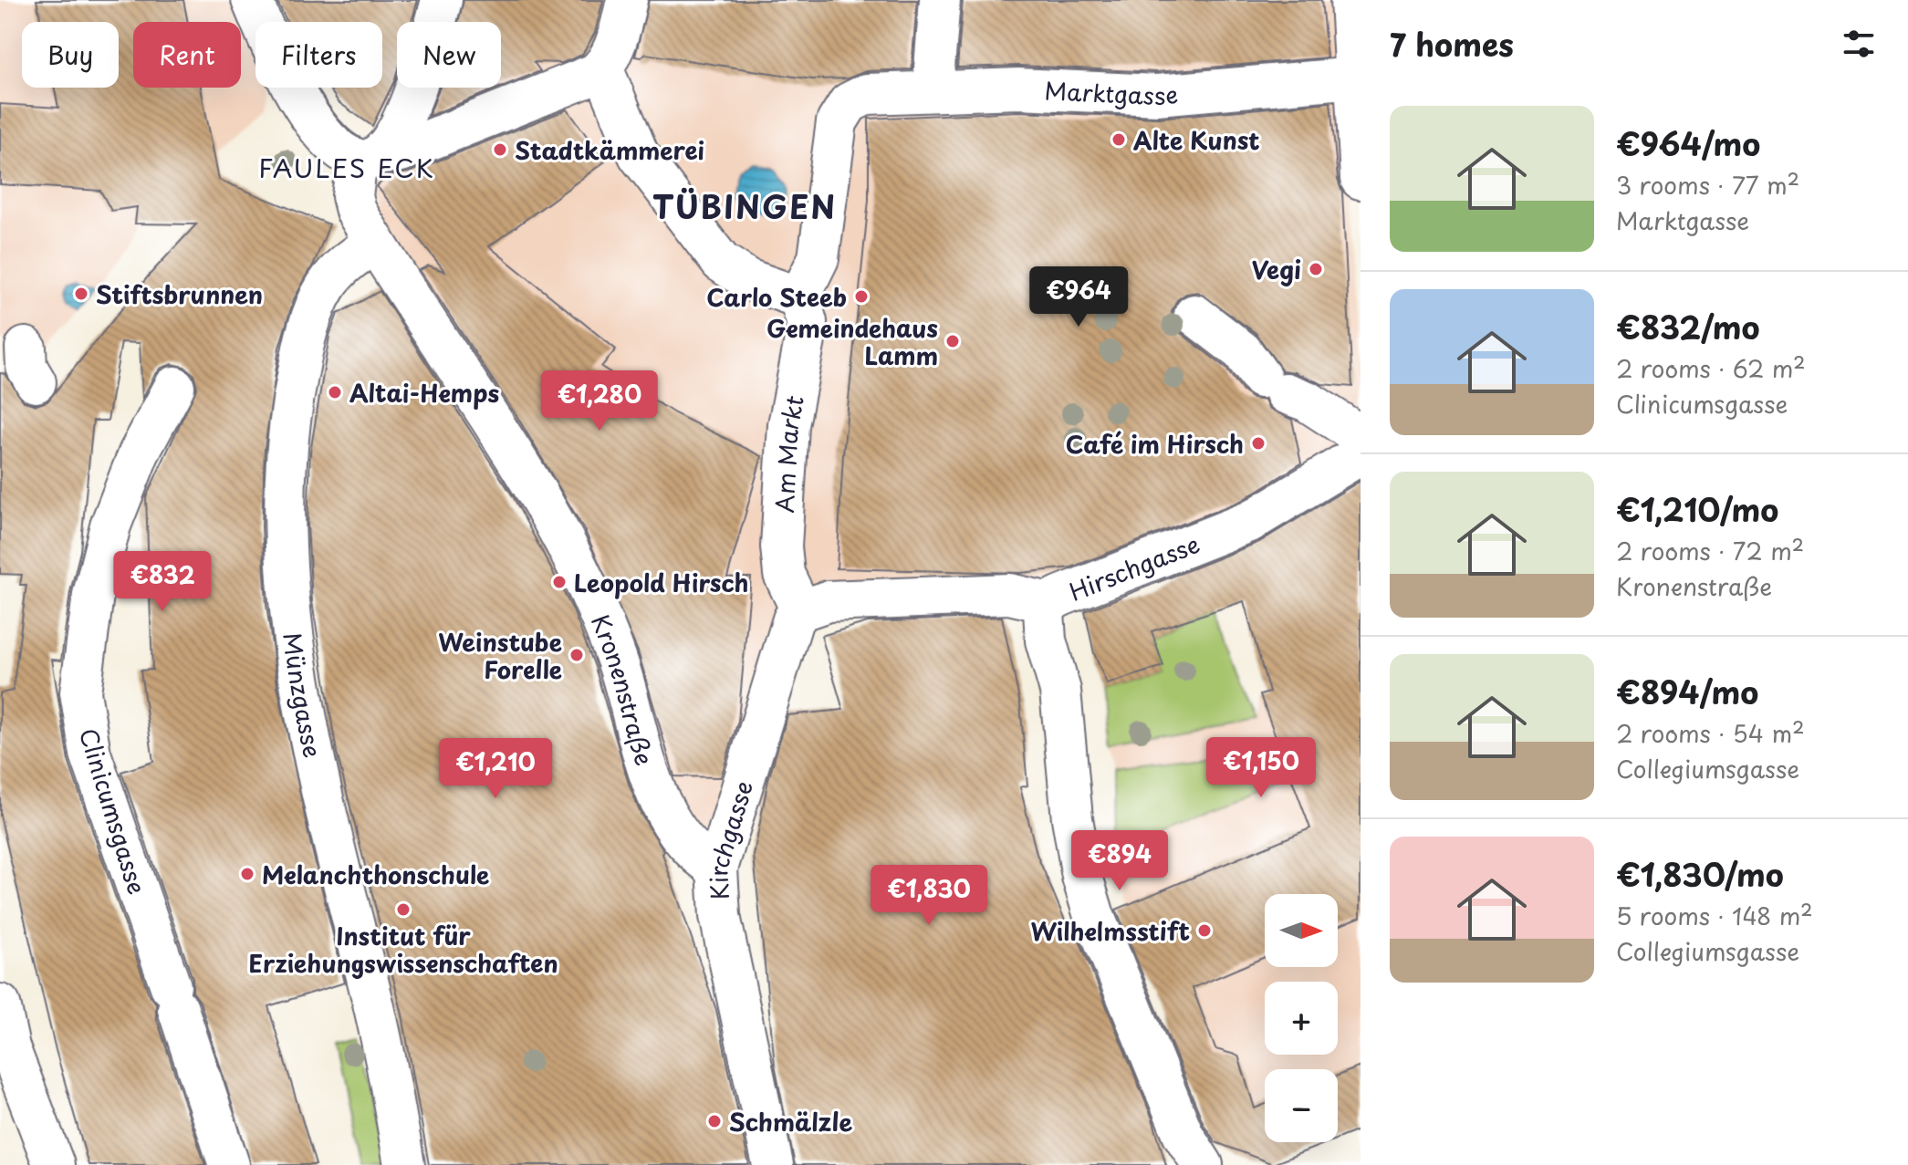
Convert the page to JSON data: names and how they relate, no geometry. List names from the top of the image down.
{
  "streets": {
    "street": [
      "Marktgasse",
      "Am Markt",
      "Hirschgasse",
      "Kronenstraße",
      "Münzgasse",
      "Clinicumsgasse",
      "Kirchgasse"
    ]
  },
  "crossings": [
    ["Marktgasse", "Am Markt"],
    ["Am Markt", "Hirschgasse"],
    ["Am Markt", "Kirchgasse"],
    ["Hirschgasse", "Kirchgasse"],
    ["Kronenstraße", "Münzgasse"],
    ["Kronenstraße", "Kirchgasse"]
  ],
  "districts": ["FAULES ECK", "TÜBINGEN"],
  "places": [
    "Alte Kunst",
    "Stadtkämmerei",
    "Vegi",
    "Stiftsbrunnen",
    "Carlo Steeb",
    "Gemeindehaus Lamm",
    "Altai-Hemps",
    "Café im Hirsch",
    "Leopold Hirsch",
    "Weinstube Forelle",
    "Melanchthonschule",
    "Institut für Erziehungswissenschaften",
    "Wilhelmsstift",
    "Schmälzle"
  ],
  "north": "right",
  "page": {
    "heading": "7 homes",
    "chip": [
      "Buy",
      "Rent",
      "Filters",
      "New"
    ],
    "list": [
      {
        "name": "€964/mo",
        "note": "3 rooms · 77 m² · Marktgasse"
      },
      {
        "name": "€832/mo",
        "note": "2 rooms · 62 m² · Clinicumsgasse"
      },
      {
        "name": "€1,210/mo",
        "note": "2 rooms · 72 m² · Kronenstraße"
      },
      {
        "name": "€894/mo",
        "note": "2 rooms · 54 m² · Collegiumsgasse"
      },
      {
        "name": "€1,830/mo",
        "note": "5 rooms · 148 m² · Collegiumsgasse"
      }
    ],
    "price": [
      "€964",
      "€1,280",
      "€832",
      "€1,150",
      "€1,210",
      "€894",
      "€1,830"
    ],
    "map_buttons": ["+", "−"]
  }
}
